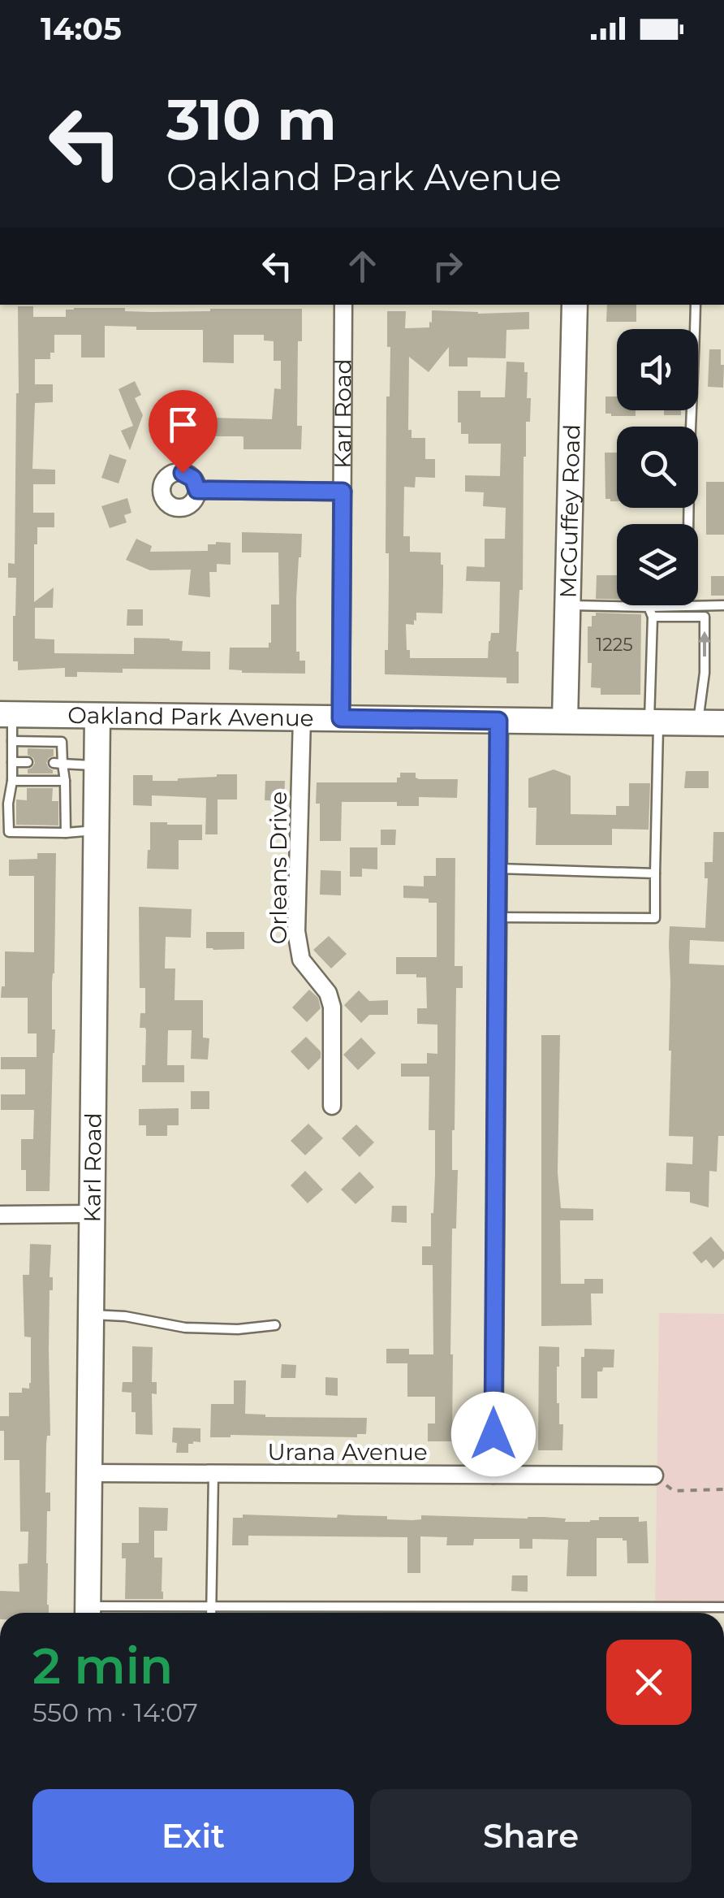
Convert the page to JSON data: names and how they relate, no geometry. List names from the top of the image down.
{
  "streets": {
    "main road": ["Karl Road", "McGuffey Road", "Oakland Park Avenue"],
    "street": ["Orleans Drive", "Urana Avenue"]
  },
  "crossings": [
    ["Karl Road", "Oakland Park Avenue"],
    ["Karl Road", "Urana Avenue"],
    ["McGuffey Road", "Oakland Park Avenue"],
    ["Oakland Park Avenue", "Orleans Drive"]
  ],
  "house_numbers": ["1225"],
  "page": {
    "status": "14:05",
    "turn": ["310 m", "Oakland Park Avenue"],
    "heading": ["2 min", "550 m · 14:07"],
    "buttons": ["Exit", "Share"]
  }
}
